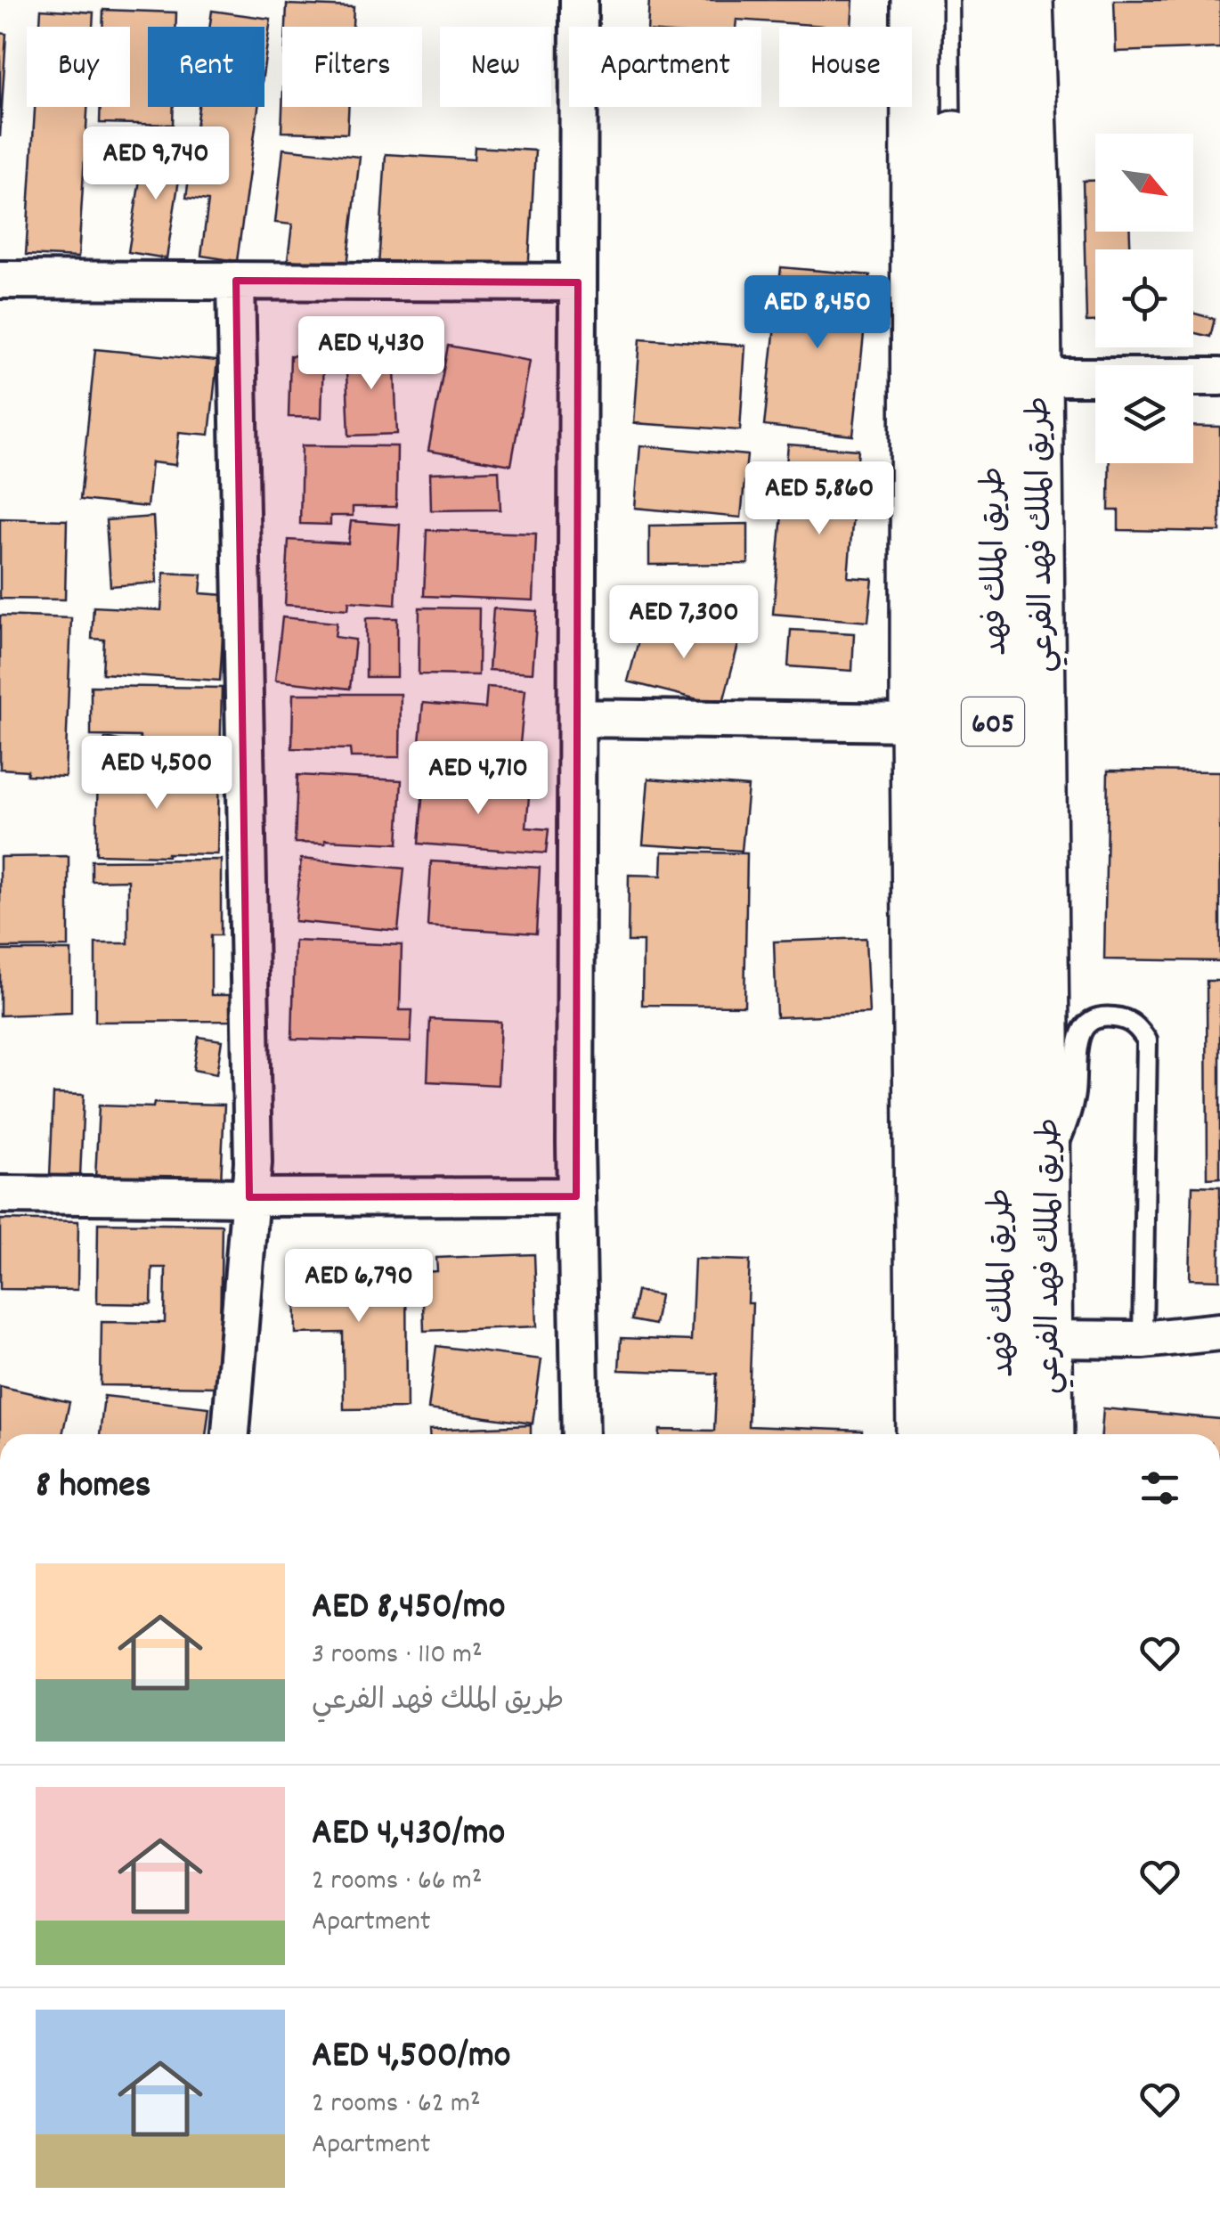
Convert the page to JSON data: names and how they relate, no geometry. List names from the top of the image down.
{
  "streets": {
    "main road": ["طريق الملك فهد الفرعي", "طريق الملك فهد", "605"]
  },
  "north": "bottom right",
  "page": {
    "chip": [
      "Buy",
      "Rent",
      "Filters",
      "New",
      "Apartment",
      "House"
    ],
    "price": [
      "AED 9,740",
      "AED 8,450",
      "AED 4,430",
      "AED 5,860",
      "AED 7,300",
      "AED 4,500",
      "AED 4,710",
      "AED 6,790"
    ],
    "heading": "8 homes",
    "list": [
      {
        "name": "AED 8,450/mo",
        "note": "3 rooms · 110 m² · طريق الملك فهد الفرعي"
      },
      {
        "name": "AED 4,430/mo",
        "note": "2 rooms · 66 m² · Apartment"
      },
      {
        "name": "AED 4,500/mo",
        "note": "2 rooms · 62 m² · Apartment"
      }
    ]
  }
}
